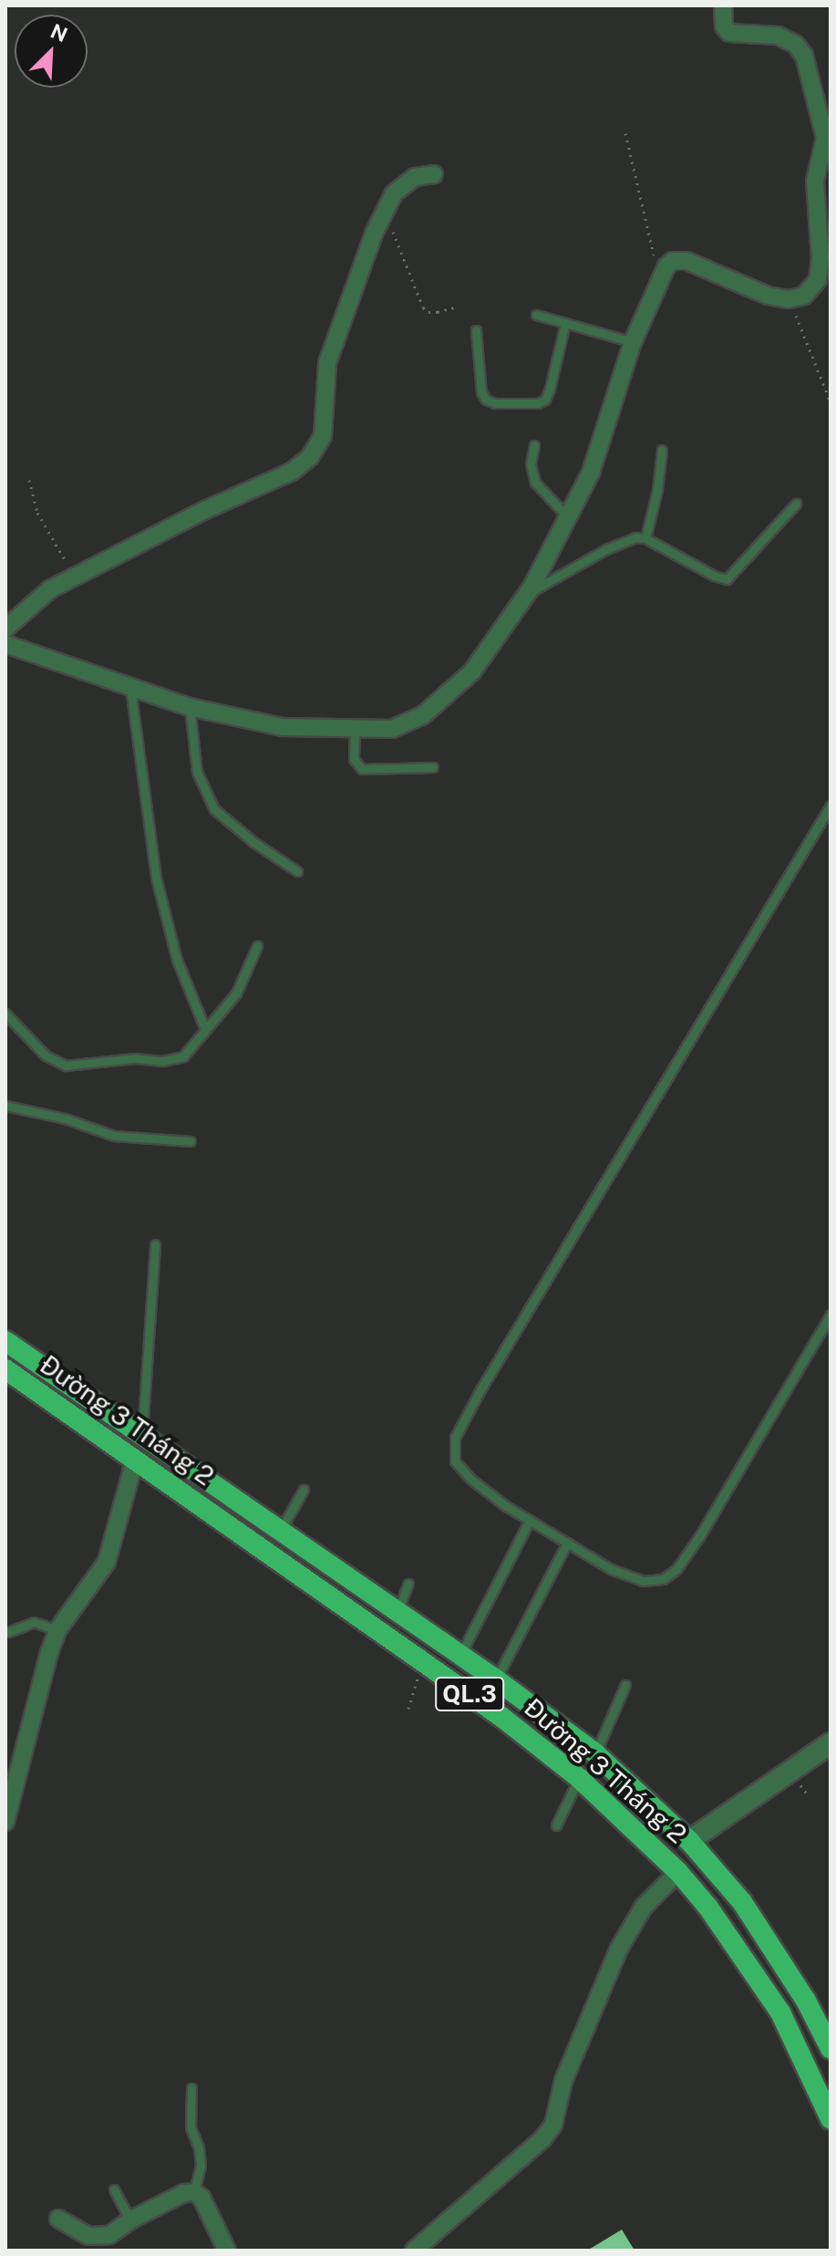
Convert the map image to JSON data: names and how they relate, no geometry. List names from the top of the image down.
{
  "streets": {
    "highway": ["Đường 3 Tháng 2", "QL.3"]
  },
  "north": "top right"
}
